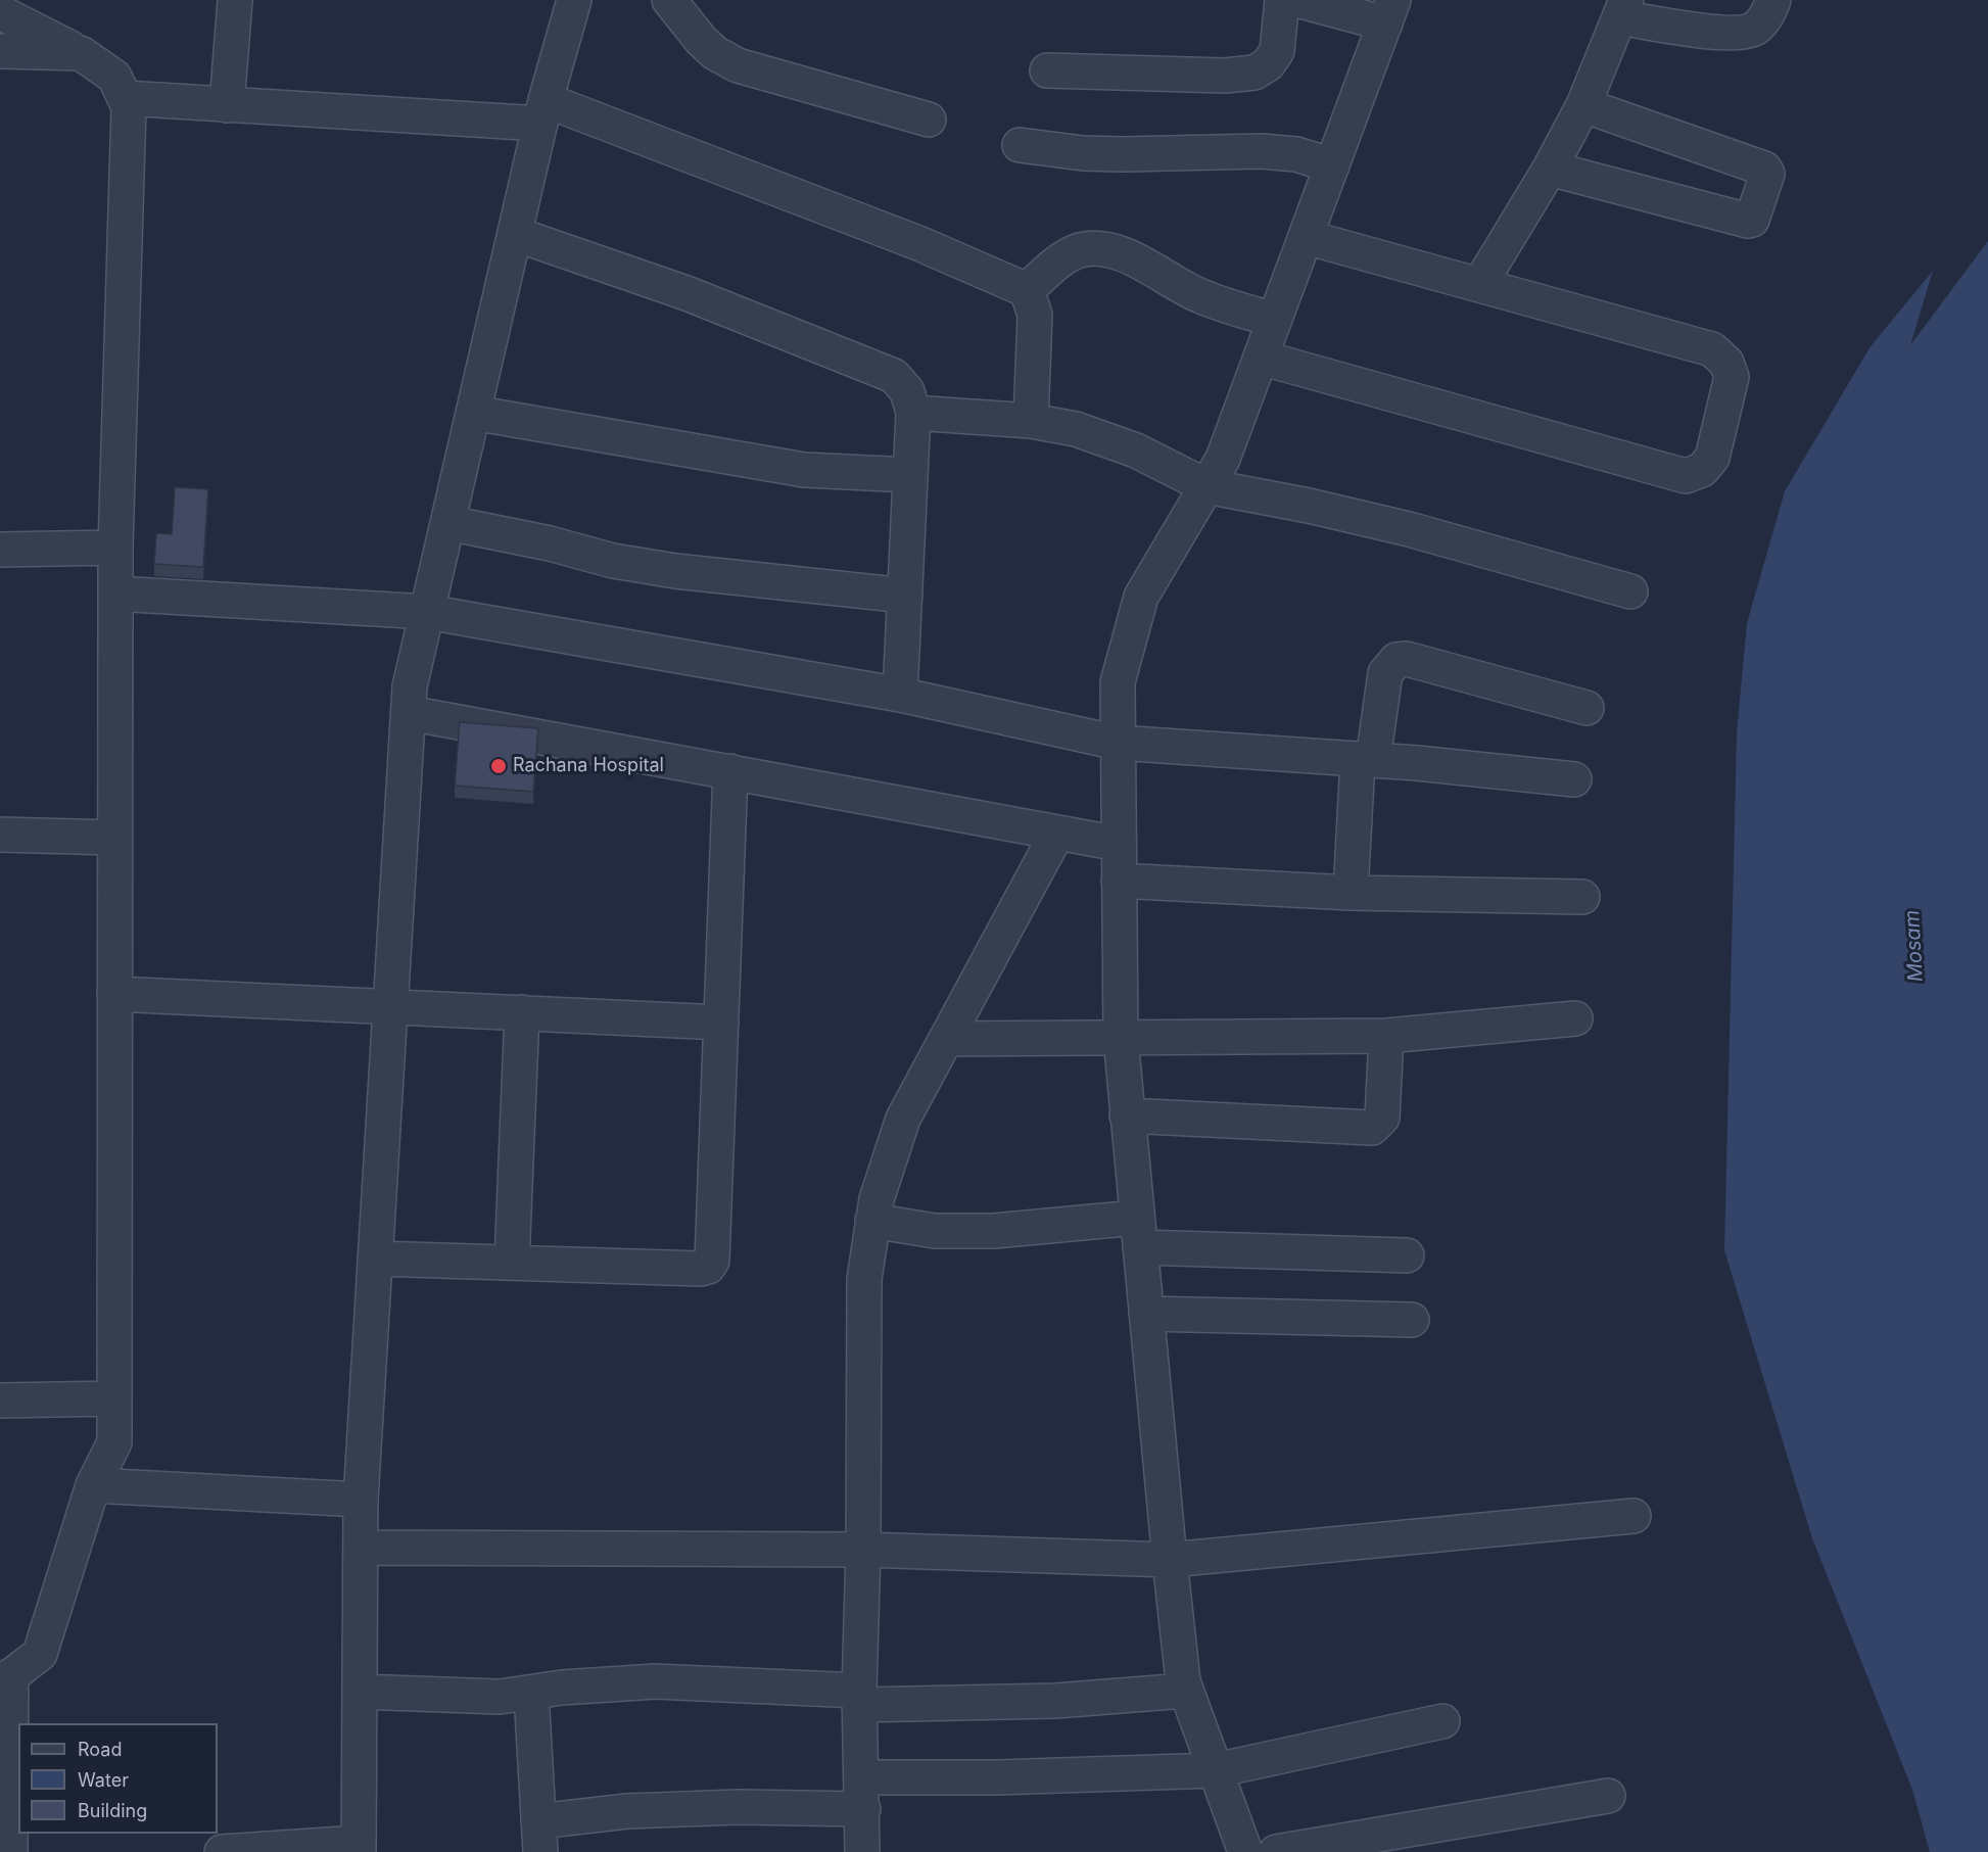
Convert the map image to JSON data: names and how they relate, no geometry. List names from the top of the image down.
{
  "water": ["Mosam"],
  "places": ["Rachana Hospital"],
  "legend": ["Road", "Water", "Building"]
}
